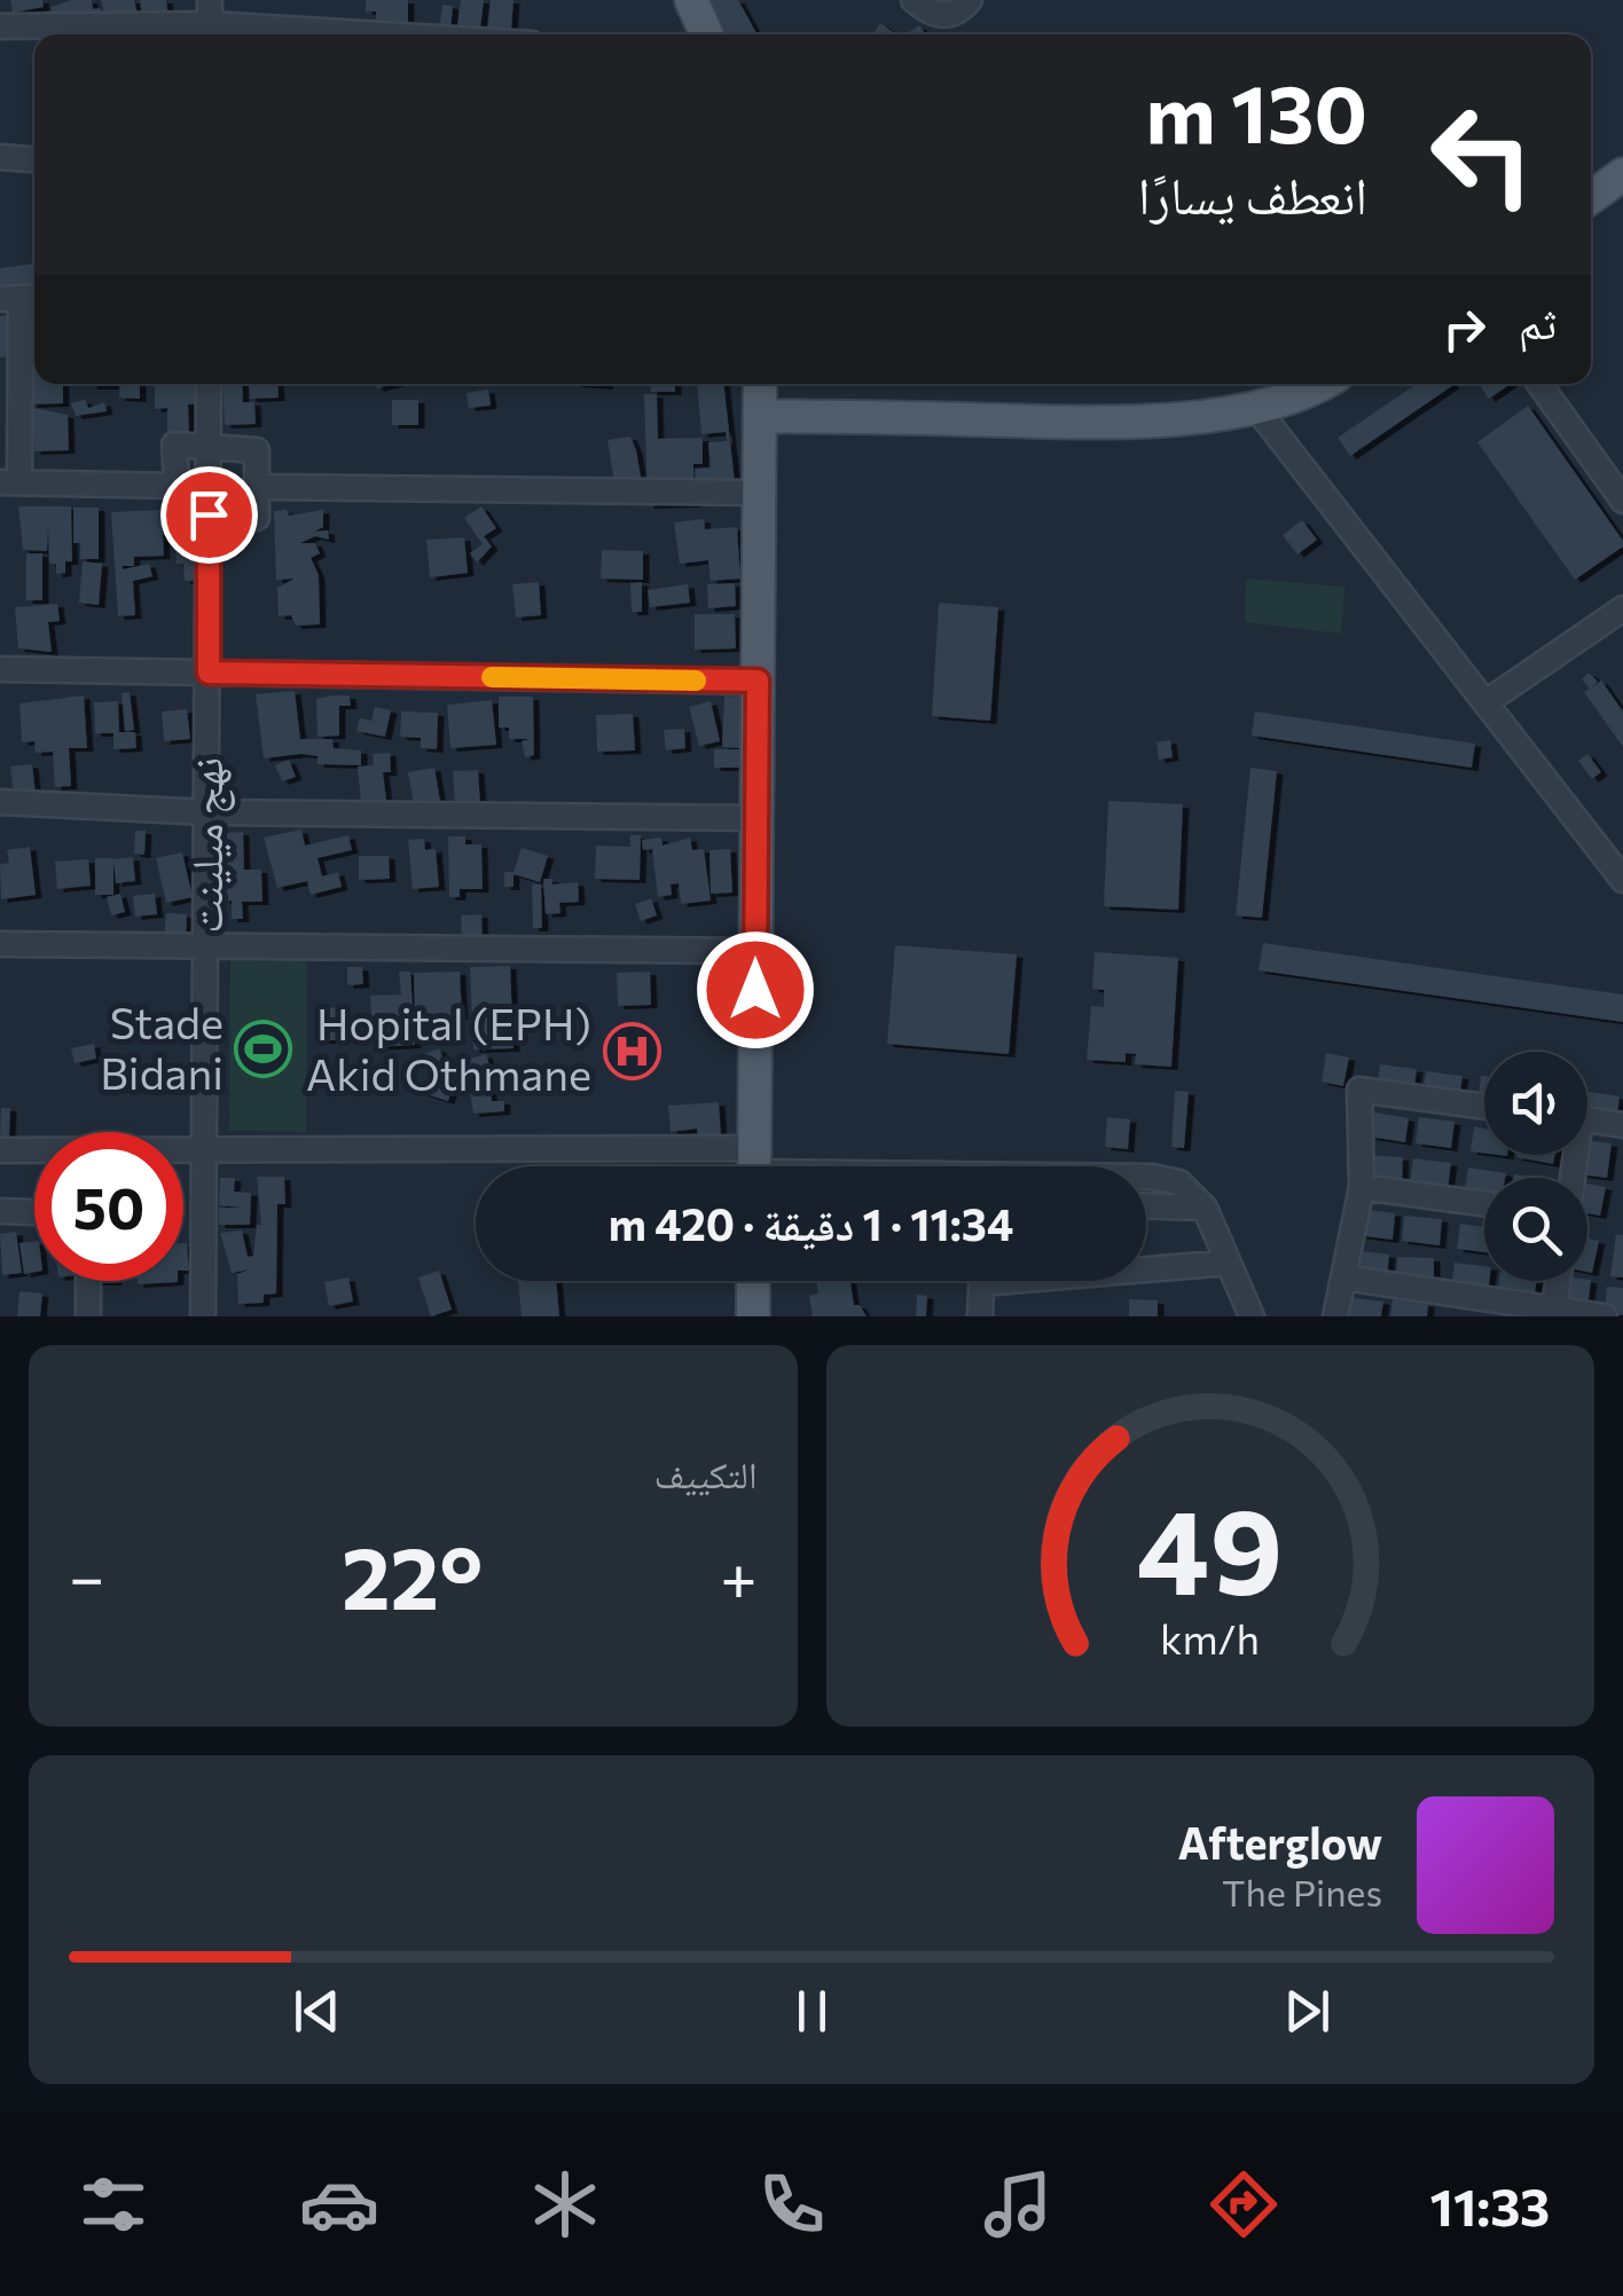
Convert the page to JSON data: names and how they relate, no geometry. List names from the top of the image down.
{
  "streets": {
    "street": ["نهج ميلينت"]
  },
  "places": {
    "sports": ["Stade Bidani"],
    "hospital": ["Hopital (EPH) Akid Othmane"]
  },
  "page": {
    "turn": ["130 m", "انعطف يسارًا"],
    "then": "ثم",
    "limit": "50",
    "trip": "11:34 · 1 دقيقة · 420 m",
    "tile": "التكييف",
    "heat": ["−", "22°", "+"],
    "song": ["Afterglow", "The Pines"],
    "tabs": "11:33",
    "gauge": ["49", "km/h"]
  }
}
